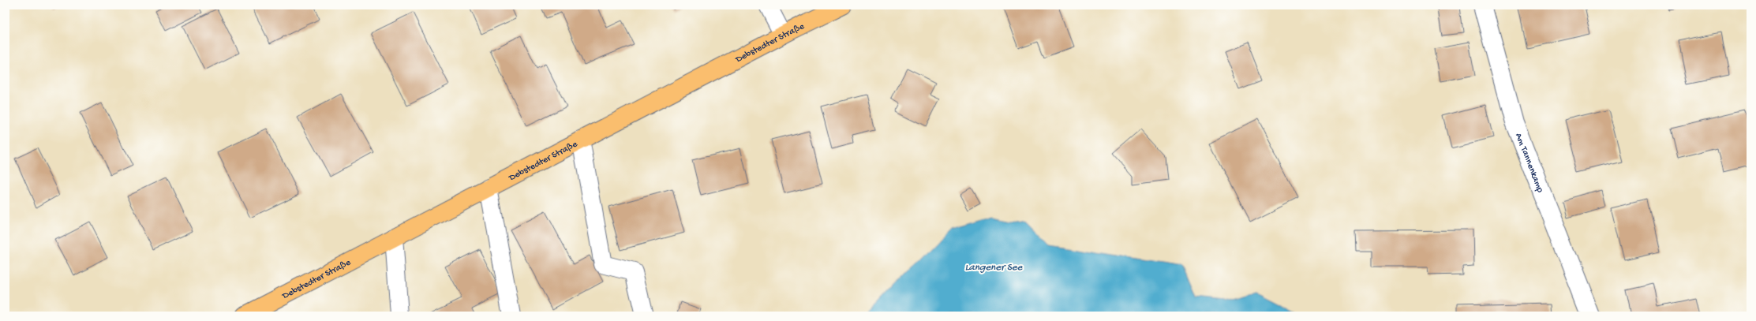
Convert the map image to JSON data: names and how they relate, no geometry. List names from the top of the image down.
{
  "streets": {
    "main road": ["Debstedter Straße"],
    "street": ["Am Tannenkamp"]
  },
  "water": ["Langener See"]
}
